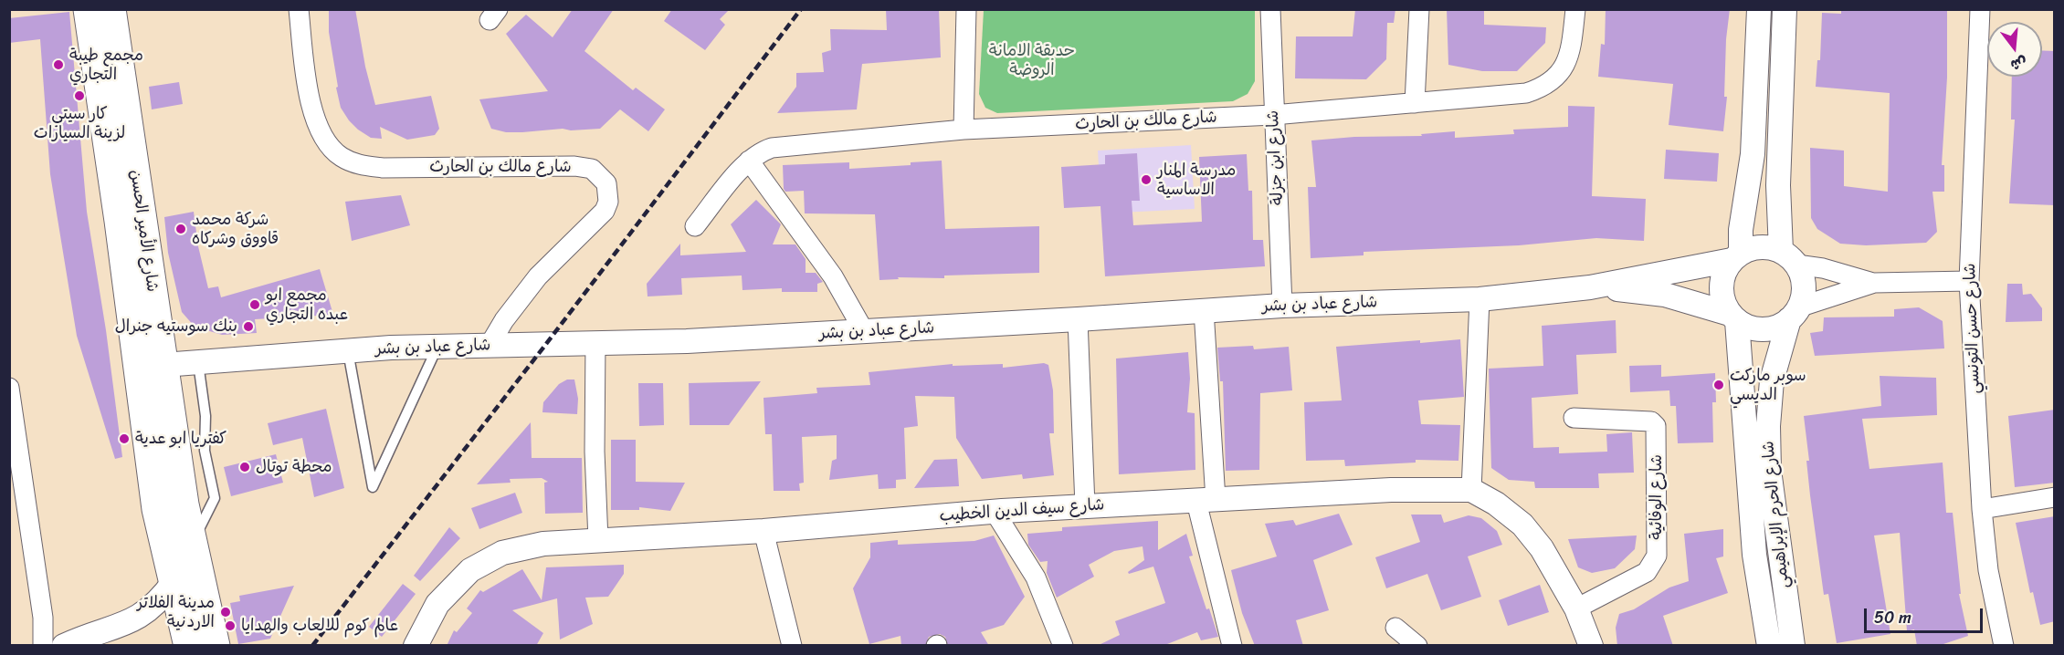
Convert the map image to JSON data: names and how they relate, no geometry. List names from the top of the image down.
{
  "streets": {
    "highway": ["شارع الأمير الحسن"],
    "street": [
      "شارع مالك بن الحارث",
      "شارع ابن جزلة",
      "شارع عباد بن بشر",
      "شارع حسن التونسي",
      "شارع الوفائية",
      "شارع سيف الدين الخطيب",
      "شارع الحرم الإبراهيمي"
    ]
  },
  "crossings": [
    ["شارع مالك بن الحارث", "شارع ابن جزلة"],
    ["شارع مالك بن الحارث", "شارع عباد بن بشر"],
    ["شارع ابن جزلة", "شارع عباد بن بشر"],
    ["شارع الأمير الحسن", "شارع عباد بن بشر"],
    ["شارع عباد بن بشر", "شارع الحرم الإبراهيمي"],
    ["شارع الوفائية", "شارع سيف الدين الخطيب"]
  ],
  "parks": ["حدبقة الامانة الروضة"],
  "places": [
    "مجمع طيبة التجاري",
    "كار سيتي لزينة السيارات",
    "مدرسة المنار الاساسية",
    "شركة محمد قاووق وشركاه",
    "مجمع ابو عبده التجاري",
    "بنك سوستيه جنرال",
    "سوبر ماركت الديسي",
    "كفتريا ابو عدية",
    "محطة توتال",
    "مدينة الفلاتر الاردنية",
    "عالم كوم للالعاب والهدايا"
  ],
  "scale_bar": "50 m",
  "north": "bottom"
}
